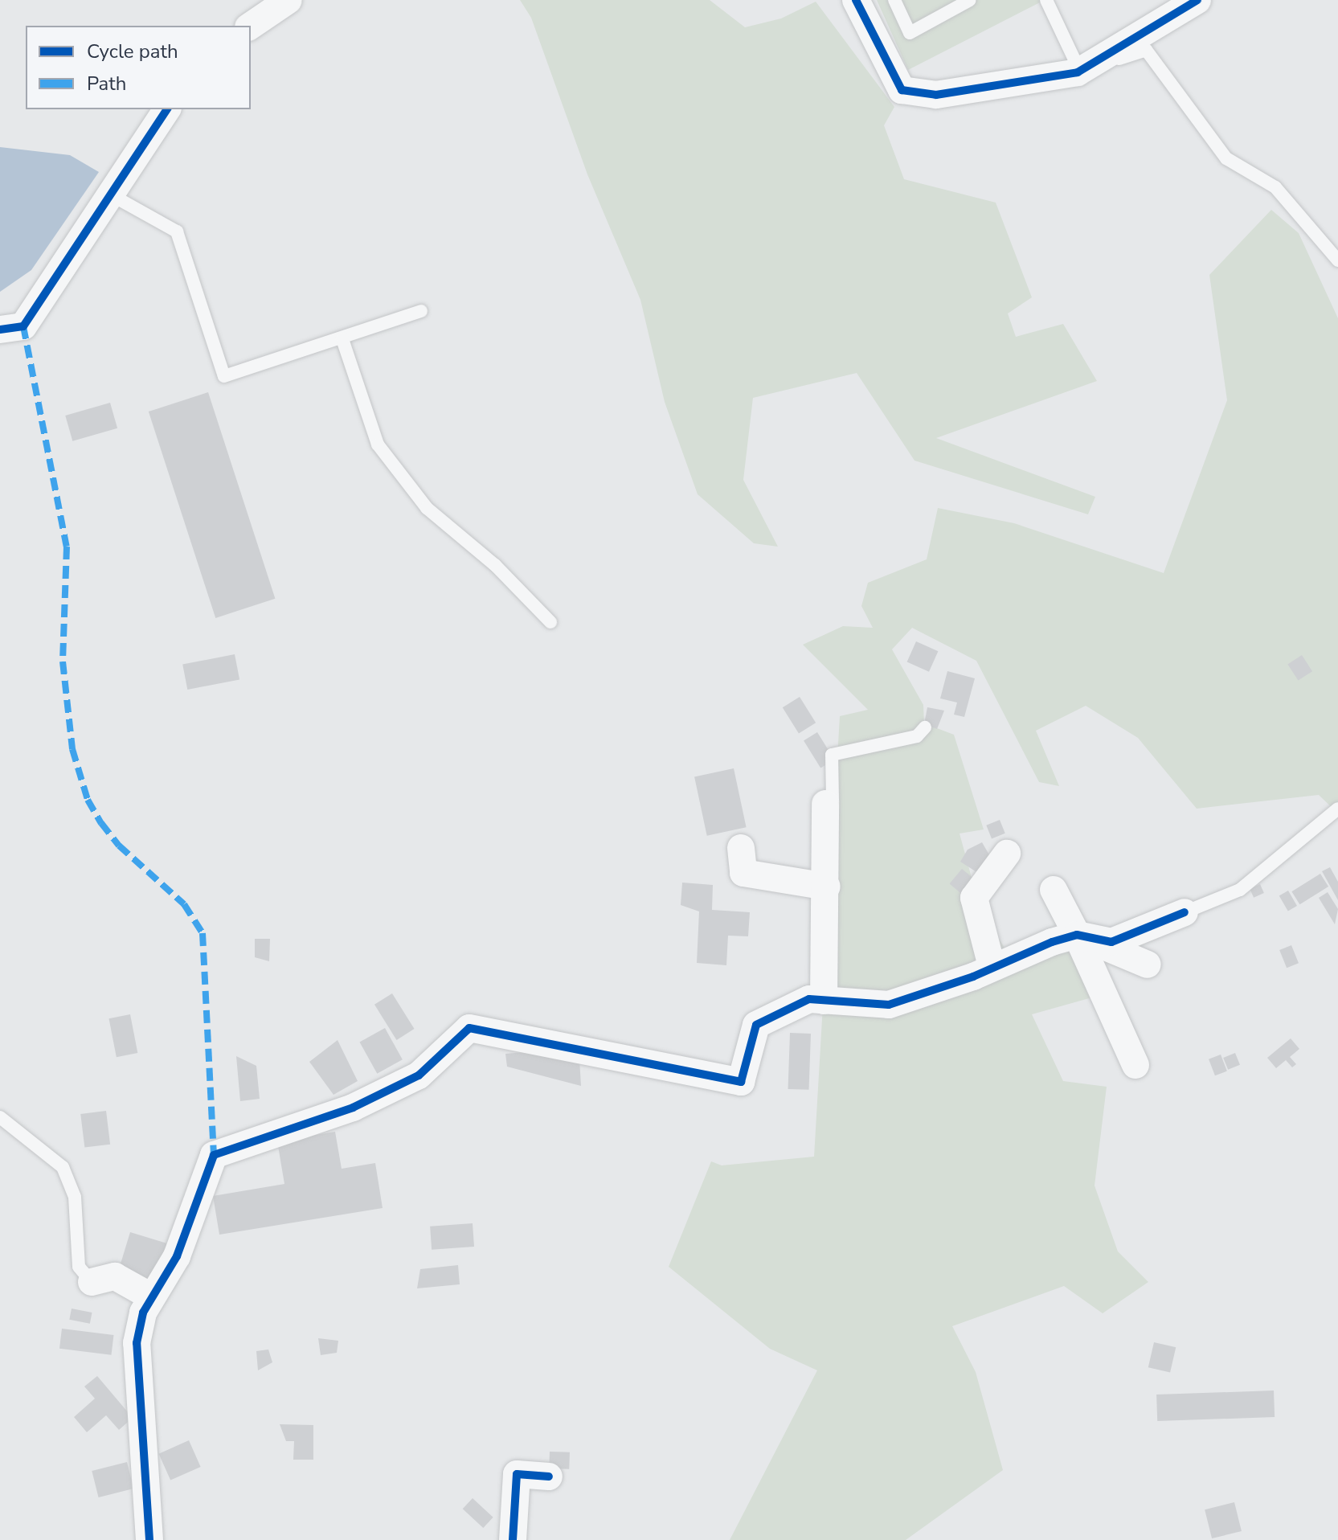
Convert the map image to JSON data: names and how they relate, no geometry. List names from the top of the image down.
{
  "legend": ["Cycle path", "Path"]
}
